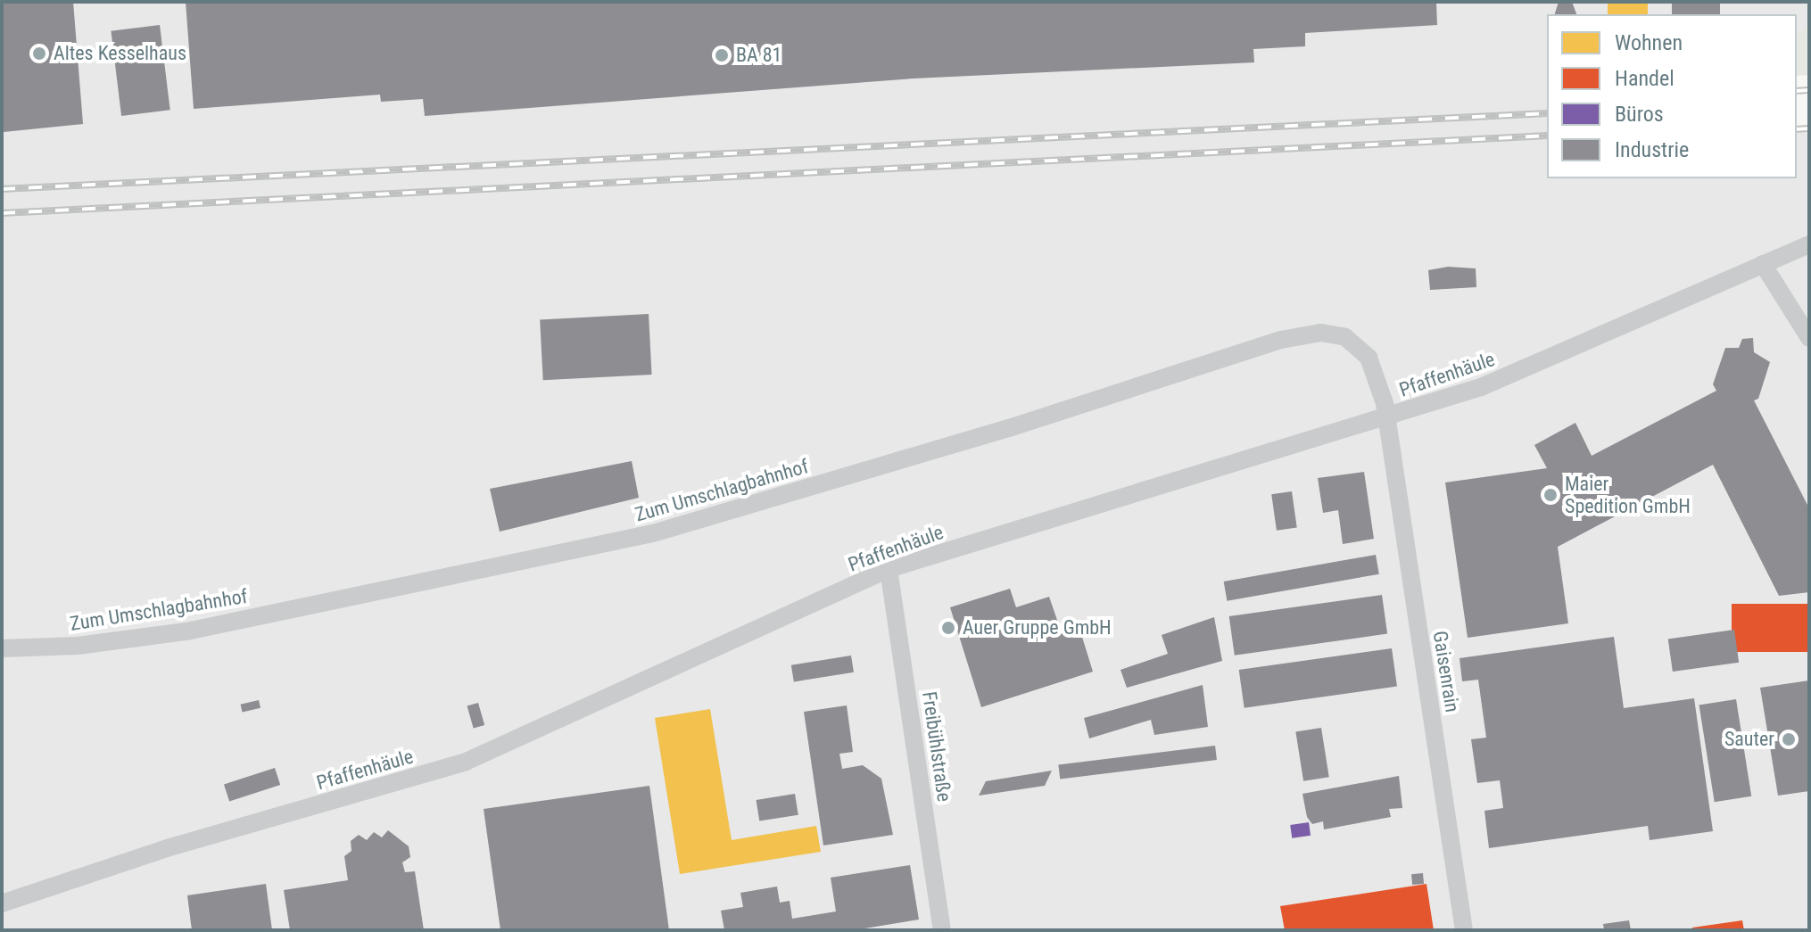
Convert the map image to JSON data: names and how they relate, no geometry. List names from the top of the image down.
{
  "streets": {
    "street": [
      "Pfaffenhäule",
      "Zum Umschlagbahnhof",
      "Gaisenrain",
      "Freibühlstraße"
    ]
  },
  "crossings": [
    ["Pfaffenhäule", "Zum Umschlagbahnhof"],
    ["Pfaffenhäule", "Gaisenrain"],
    ["Pfaffenhäule", "Freibühlstraße"],
    ["Zum Umschlagbahnhof", "Gaisenrain"]
  ],
  "places": [
    "Altes Kesselhaus",
    "BA 81",
    "Maier Spedition GmbH",
    "Auer Gruppe GmbH",
    "Sauter"
  ],
  "legend": [
    "Wohnen",
    "Handel",
    "Büros",
    "Industrie"
  ]
}
